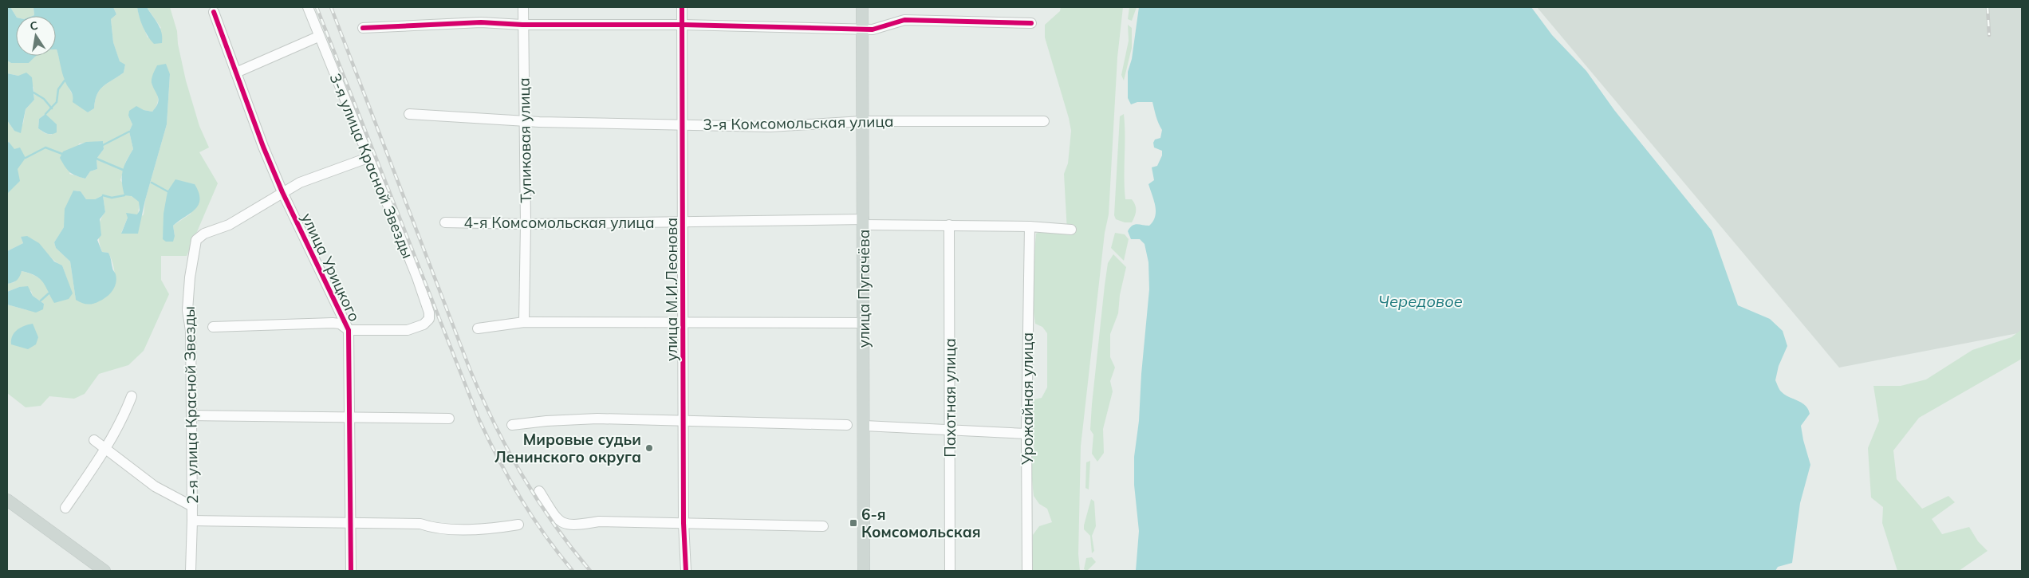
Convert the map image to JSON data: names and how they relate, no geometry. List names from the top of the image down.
{
  "streets": {
    "main road": ["улица Пугачёва"],
    "street": [
      "3-я Комсомольская улица",
      "Тупиковая улица",
      "3-я улица Красной Звезды",
      "4-я Комсомольская улица",
      "улица Урицкого",
      "улица М.И.Леонова",
      "Пахотная улица",
      "Урожайная улица",
      "2-я улица Красной Звезды"
    ]
  },
  "crossings": [
    ["3-я Комсомольская улица", "Тупиковая улица"],
    ["3-я Комсомольская улица", "улица Пугачёва"],
    ["3-я Комсомольская улица", "улица М.И.Леонова"],
    ["Тупиковая улица", "4-я Комсомольская улица"],
    ["3-я улица Красной Звезды", "улица Урицкого"],
    ["4-я Комсомольская улица", "улица Пугачёва"],
    ["4-я Комсомольская улица", "улица М.И.Леонова"],
    ["4-я Комсомольская улица", "Пахотная улица"],
    ["4-я Комсомольская улица", "Урожайная улица"],
    ["улица Урицкого", "2-я улица Красной Звезды"]
  ],
  "water": ["Чередовое"],
  "places": {
    "other": ["Мировые судьи Ленинского округа"],
    "transit": ["6-я Комсомольская"]
  },
  "north": "top"
}
